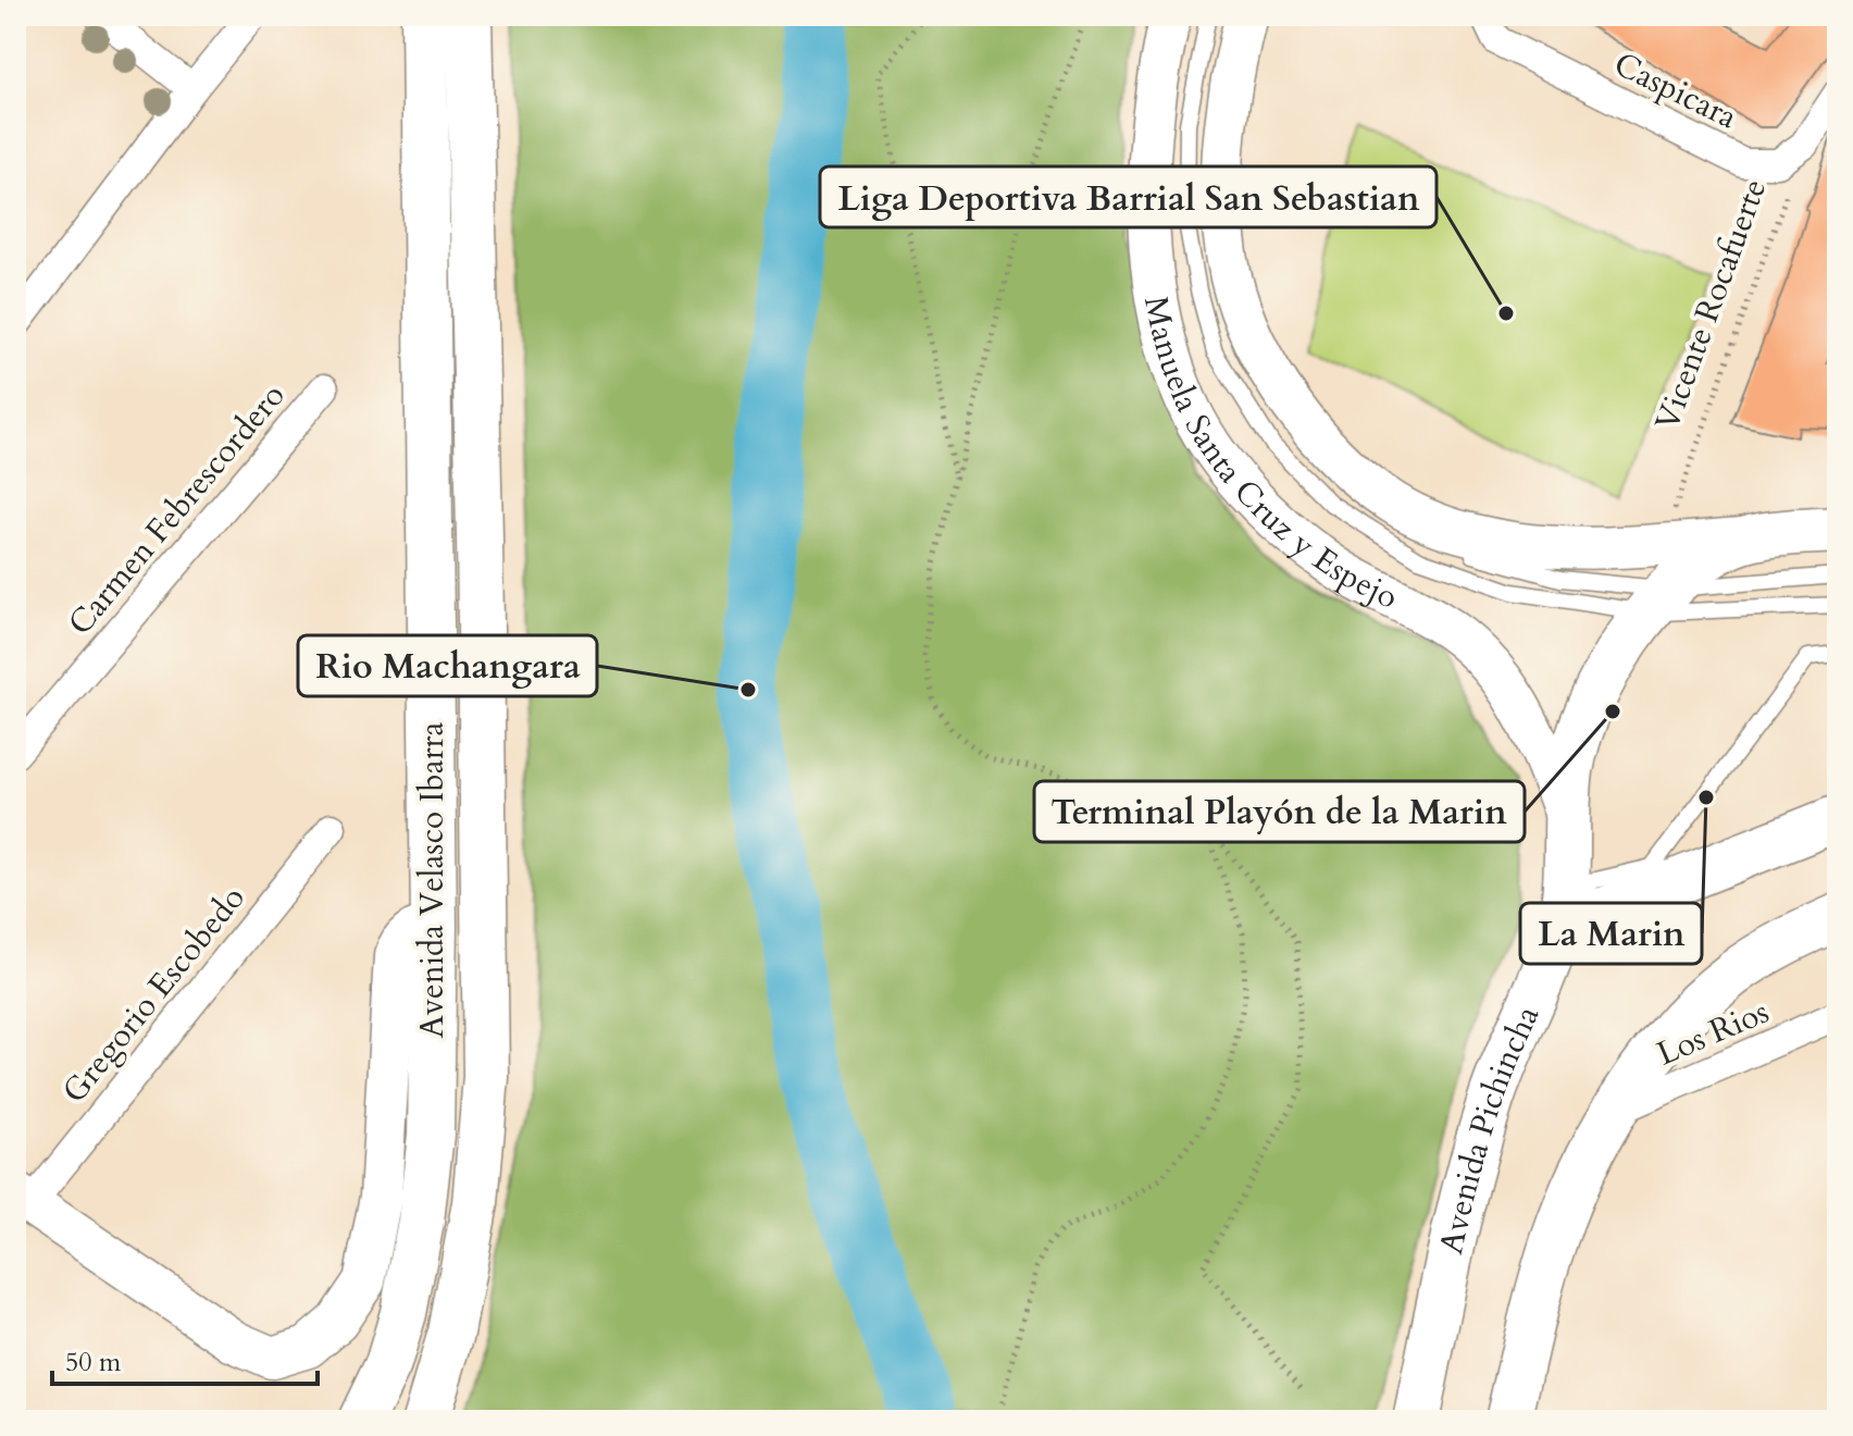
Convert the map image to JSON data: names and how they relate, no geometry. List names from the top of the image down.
{
  "streets": {
    "main road": ["Manuela Santa Cruz y Espejo", "Avenida Velasco Ibarra", "Avenida Pichincha"],
    "street": [
      "Caspicara",
      "Carmen Febrescordero",
      "Gregorio Escobedo",
      "Los Rios"
    ],
    "path": ["Vicente Rocafuerte"]
  },
  "crossings": [
    ["Caspicara", "Vicente Rocafuerte"],
    ["Vicente Rocafuerte", "Manuela Santa Cruz y Espejo"],
    ["Manuela Santa Cruz y Espejo", "Avenida Pichincha"]
  ],
  "places": [
    "Liga Deportiva Barrial San Sebastian",
    "Rio Machangara",
    "Terminal Playón de la Marin",
    "La Marin"
  ],
  "scale_bar": "50 m"
}
